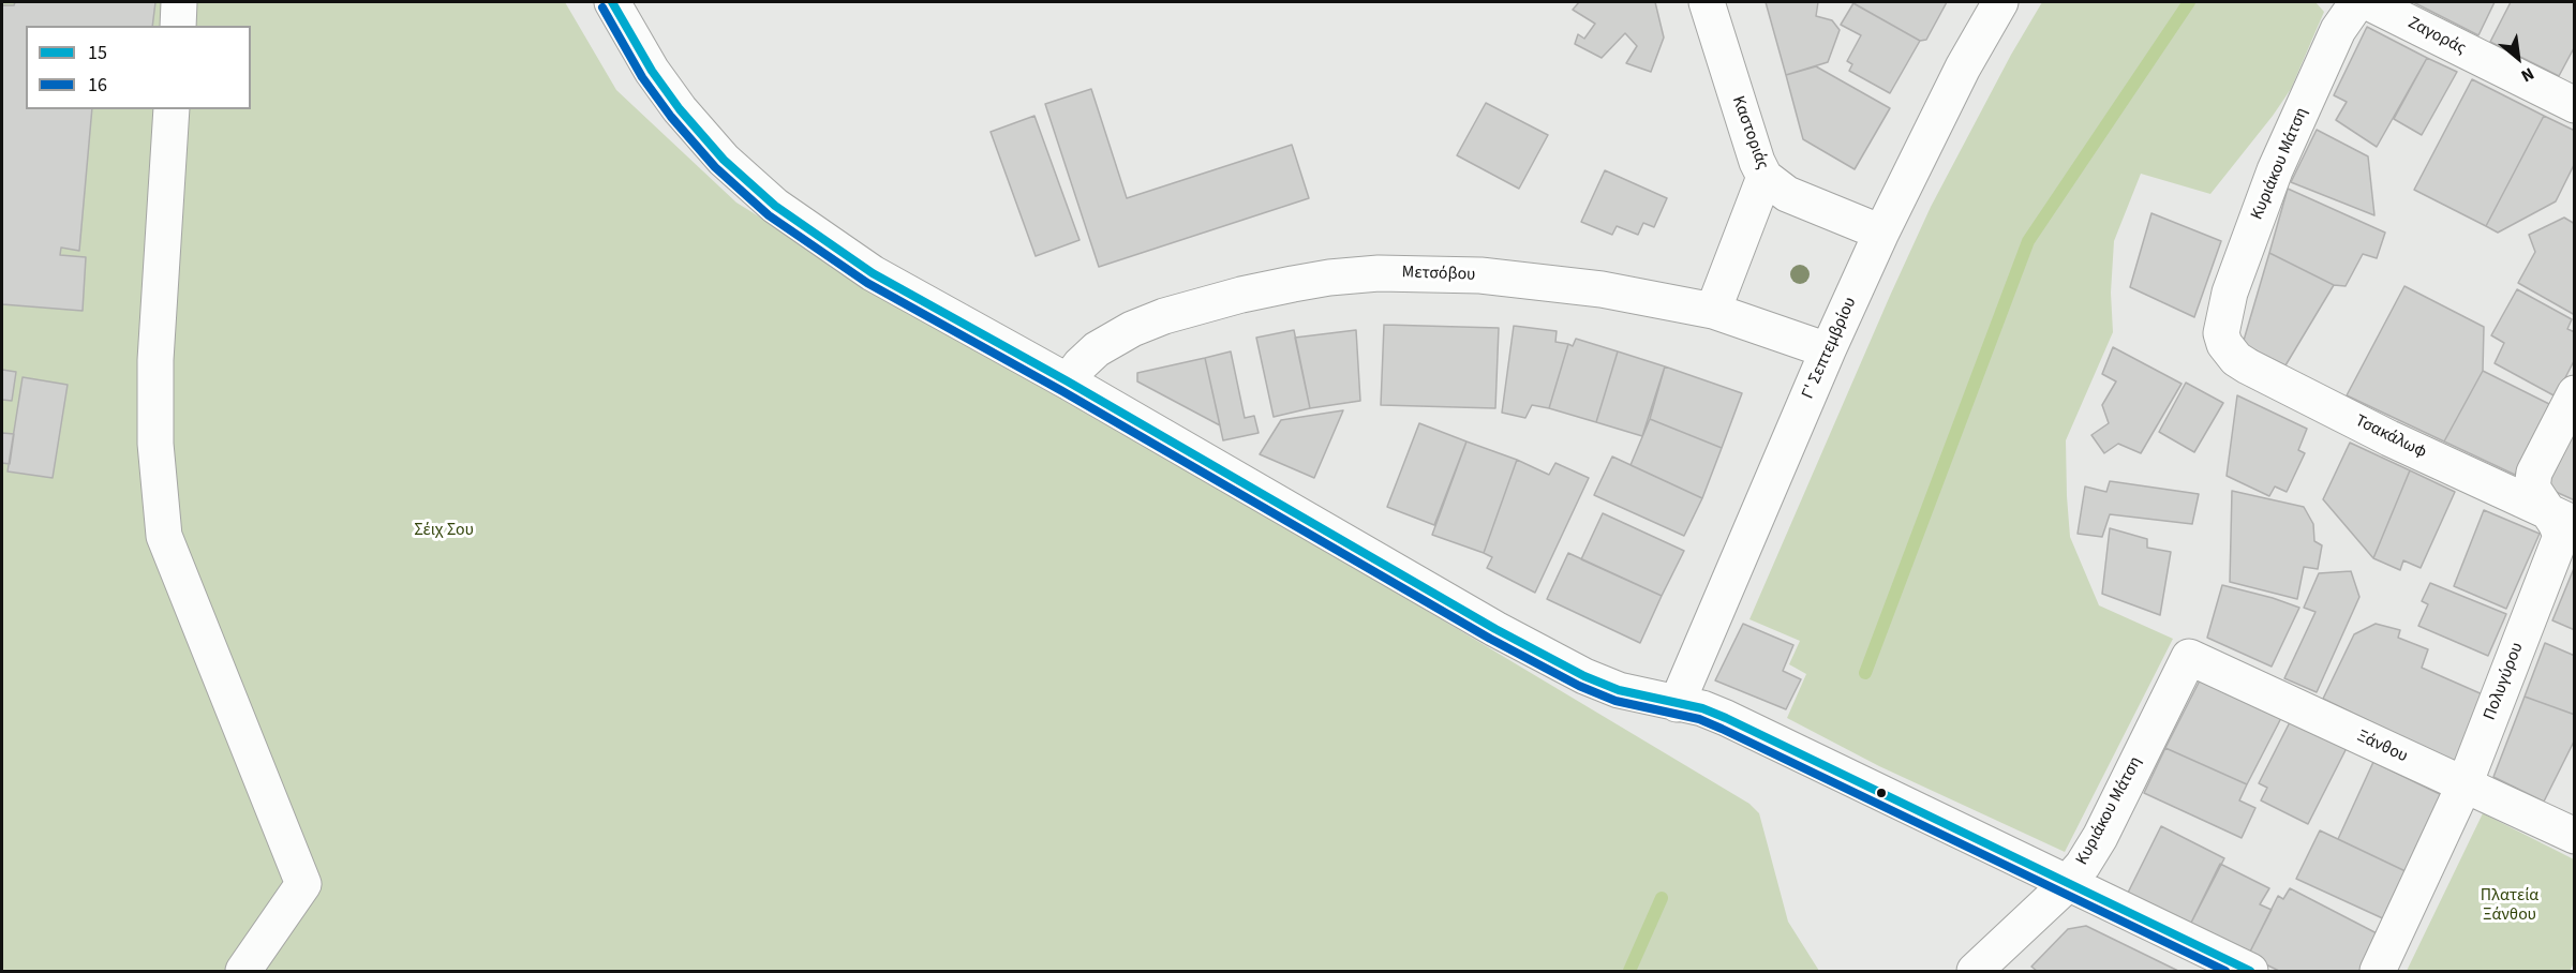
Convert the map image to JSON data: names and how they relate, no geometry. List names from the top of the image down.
{
  "streets": {
    "street": [
      "Ζαγοράς",
      "Καστοριάς",
      "Κυριάκου Μάτση",
      "Μετσόβου",
      "Γ' Σεπτεμβρίου",
      "Τσακάλωφ",
      "Πολυγύρου",
      "Ξάνθου"
    ]
  },
  "crossings": [
    ["Καστοριάς", "Γ' Σεπτεμβρίου"],
    ["Κυριάκου Μάτση", "Τσακάλωφ"],
    ["Κυριάκου Μάτση", "Ξάνθου"],
    ["Μετσόβου", "Γ' Σεπτεμβρίου"],
    ["Τσακάλωφ", "Πολυγύρου"],
    ["Πολυγύρου", "Ξάνθου"]
  ],
  "parks": ["Σέιχ Σου", "Πλατεία Ξάνθου"],
  "lines": ["transit line 15", "transit line 16"],
  "legend": ["15", "16"],
  "north": "bottom right"
}
